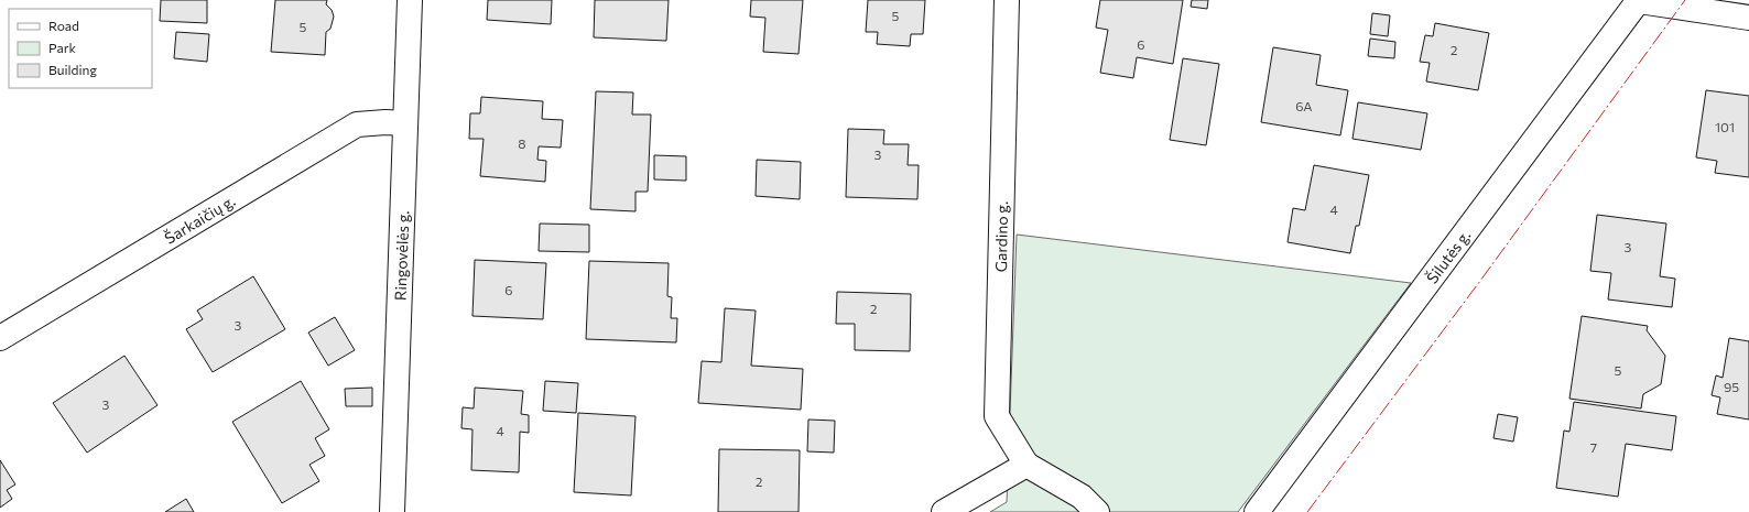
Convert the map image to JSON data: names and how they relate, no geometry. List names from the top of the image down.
{
  "streets": {
    "street": [
      "Šarkaičių g.",
      "Gardino g.",
      "Ringovėlės g.",
      "Šilutės g."
    ]
  },
  "crossings": [
    ["Šarkaičių g.", "Ringovėlės g."]
  ],
  "house_numbers": [
    "5",
    "5",
    "6",
    "2",
    "6A",
    "101",
    "8",
    "3",
    "4",
    "3",
    "6",
    "2",
    "3",
    "5",
    "95",
    "3",
    "4",
    "7",
    "2"
  ],
  "legend": ["Road", "Park", "Building"]
}
